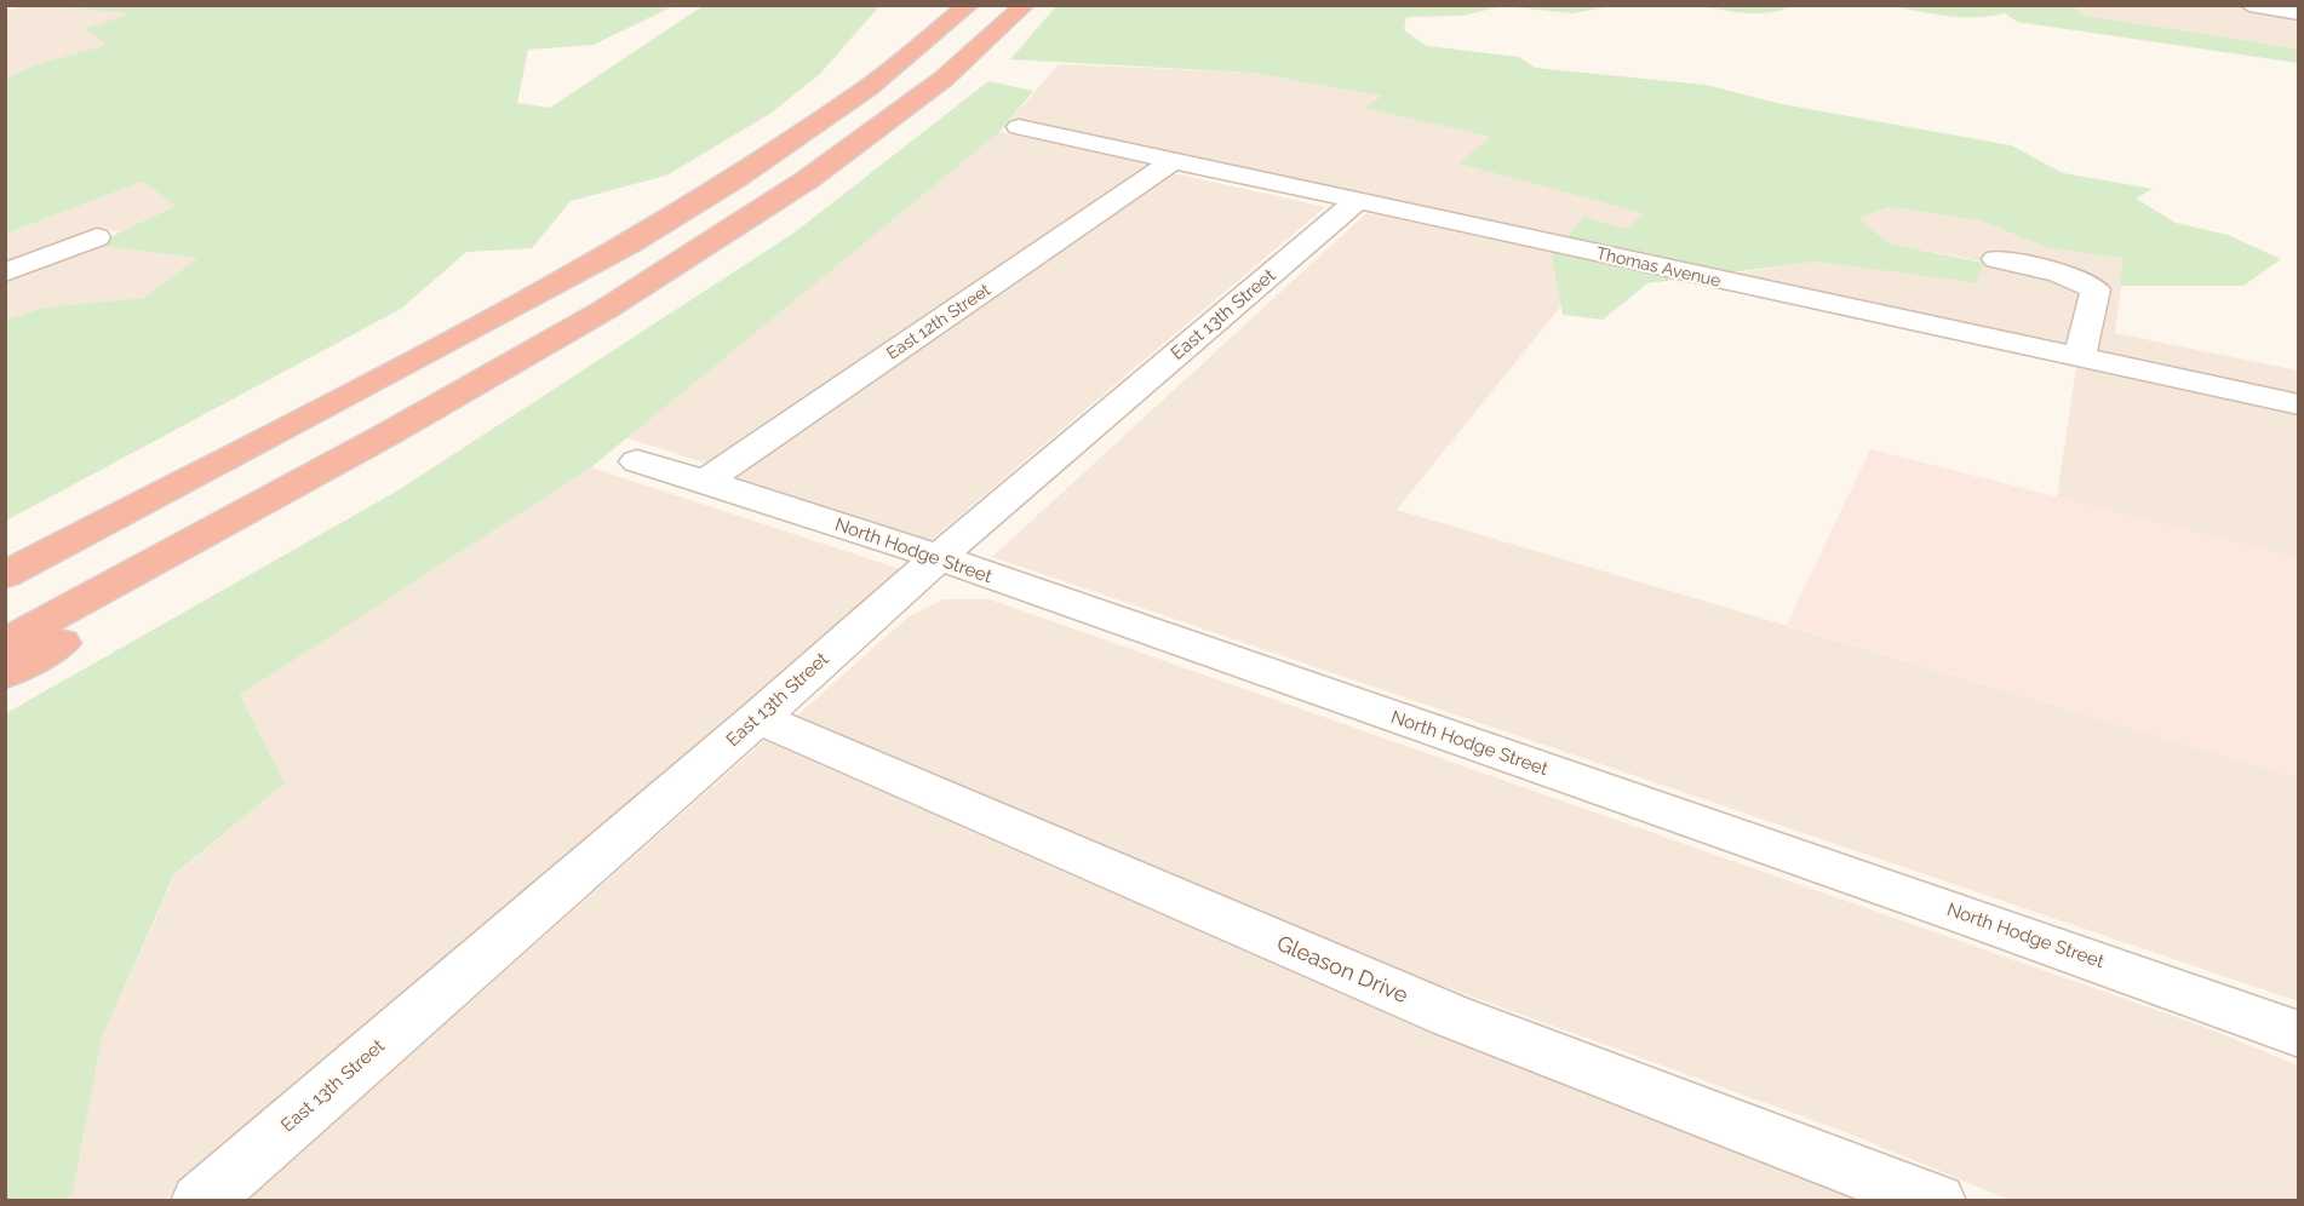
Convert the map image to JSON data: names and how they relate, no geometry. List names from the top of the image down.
{
  "streets": {
    "street": [
      "Thomas Avenue",
      "East 13th Street",
      "East 12th Street",
      "North Hodge Street",
      "Gleason Drive"
    ]
  },
  "crossings": [
    ["Thomas Avenue", "East 13th Street"],
    ["Thomas Avenue", "East 12th Street"],
    ["East 13th Street", "North Hodge Street"],
    ["East 13th Street", "Gleason Drive"],
    ["East 12th Street", "North Hodge Street"]
  ]
}
